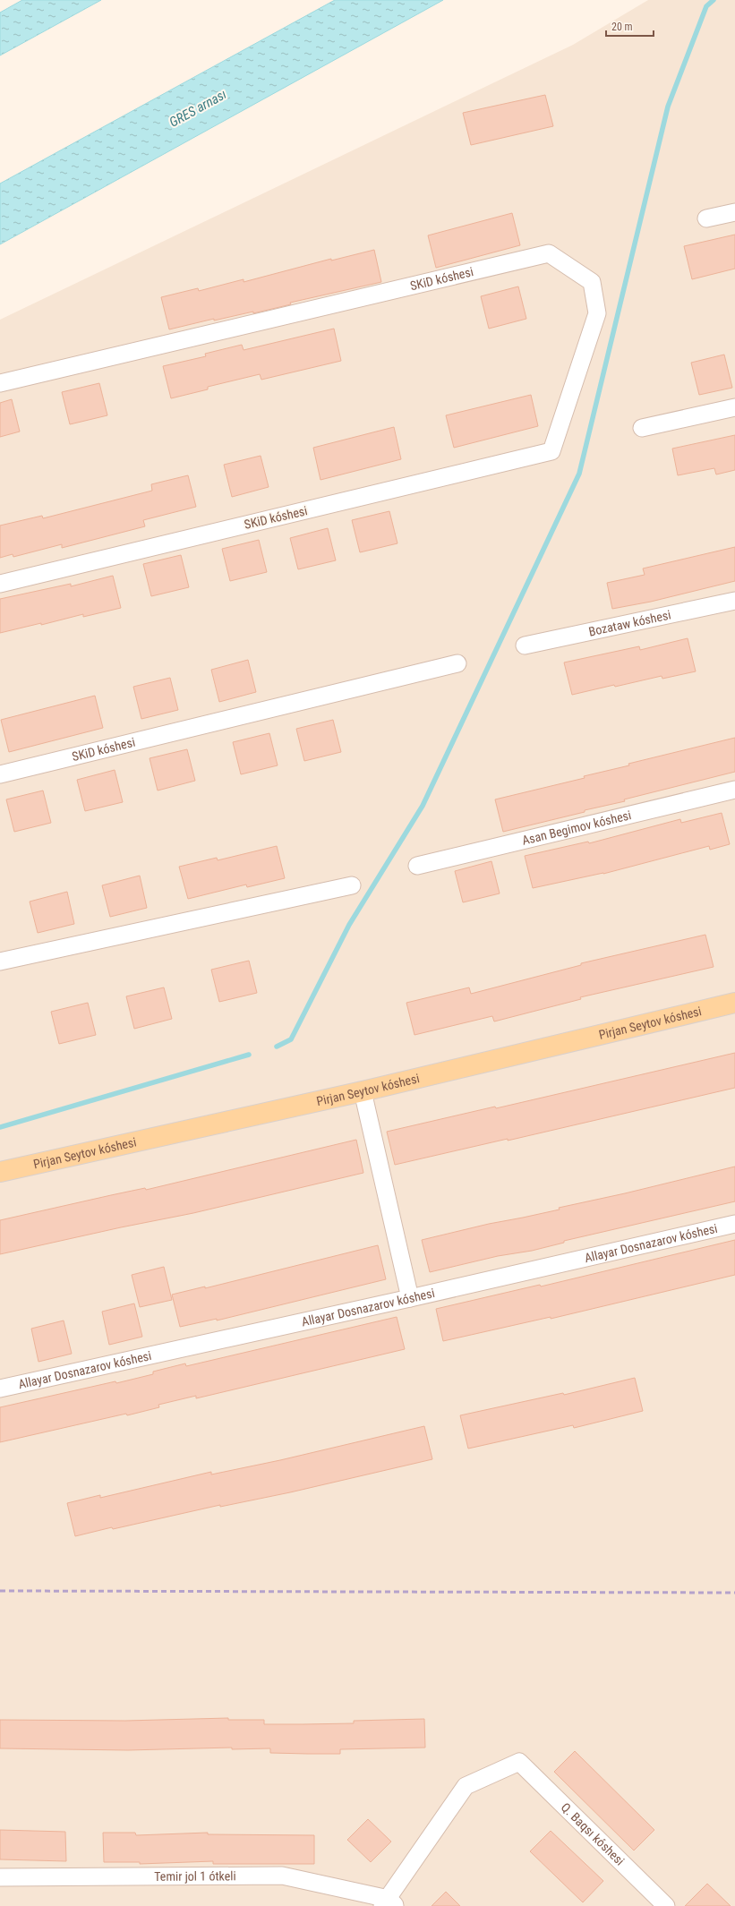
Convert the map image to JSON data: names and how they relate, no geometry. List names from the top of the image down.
{
  "streets": {
    "main road": ["Pirjan Seytov kóshesi"],
    "street": [
      "SKiD kóshesi",
      "Bozataw kóshesi",
      "Asan Begimov kóshesi",
      "Allayar Dosnazarov kóshesi",
      "Q. Baqsı kóshesi",
      "Temir jol 1 ótkeli"
    ]
  },
  "crossings": [
    ["Q. Baqsı kóshesi", "Temir jol 1 ótkeli"]
  ],
  "water": ["GRES arnası"],
  "scale_bar": "20 m"
}
